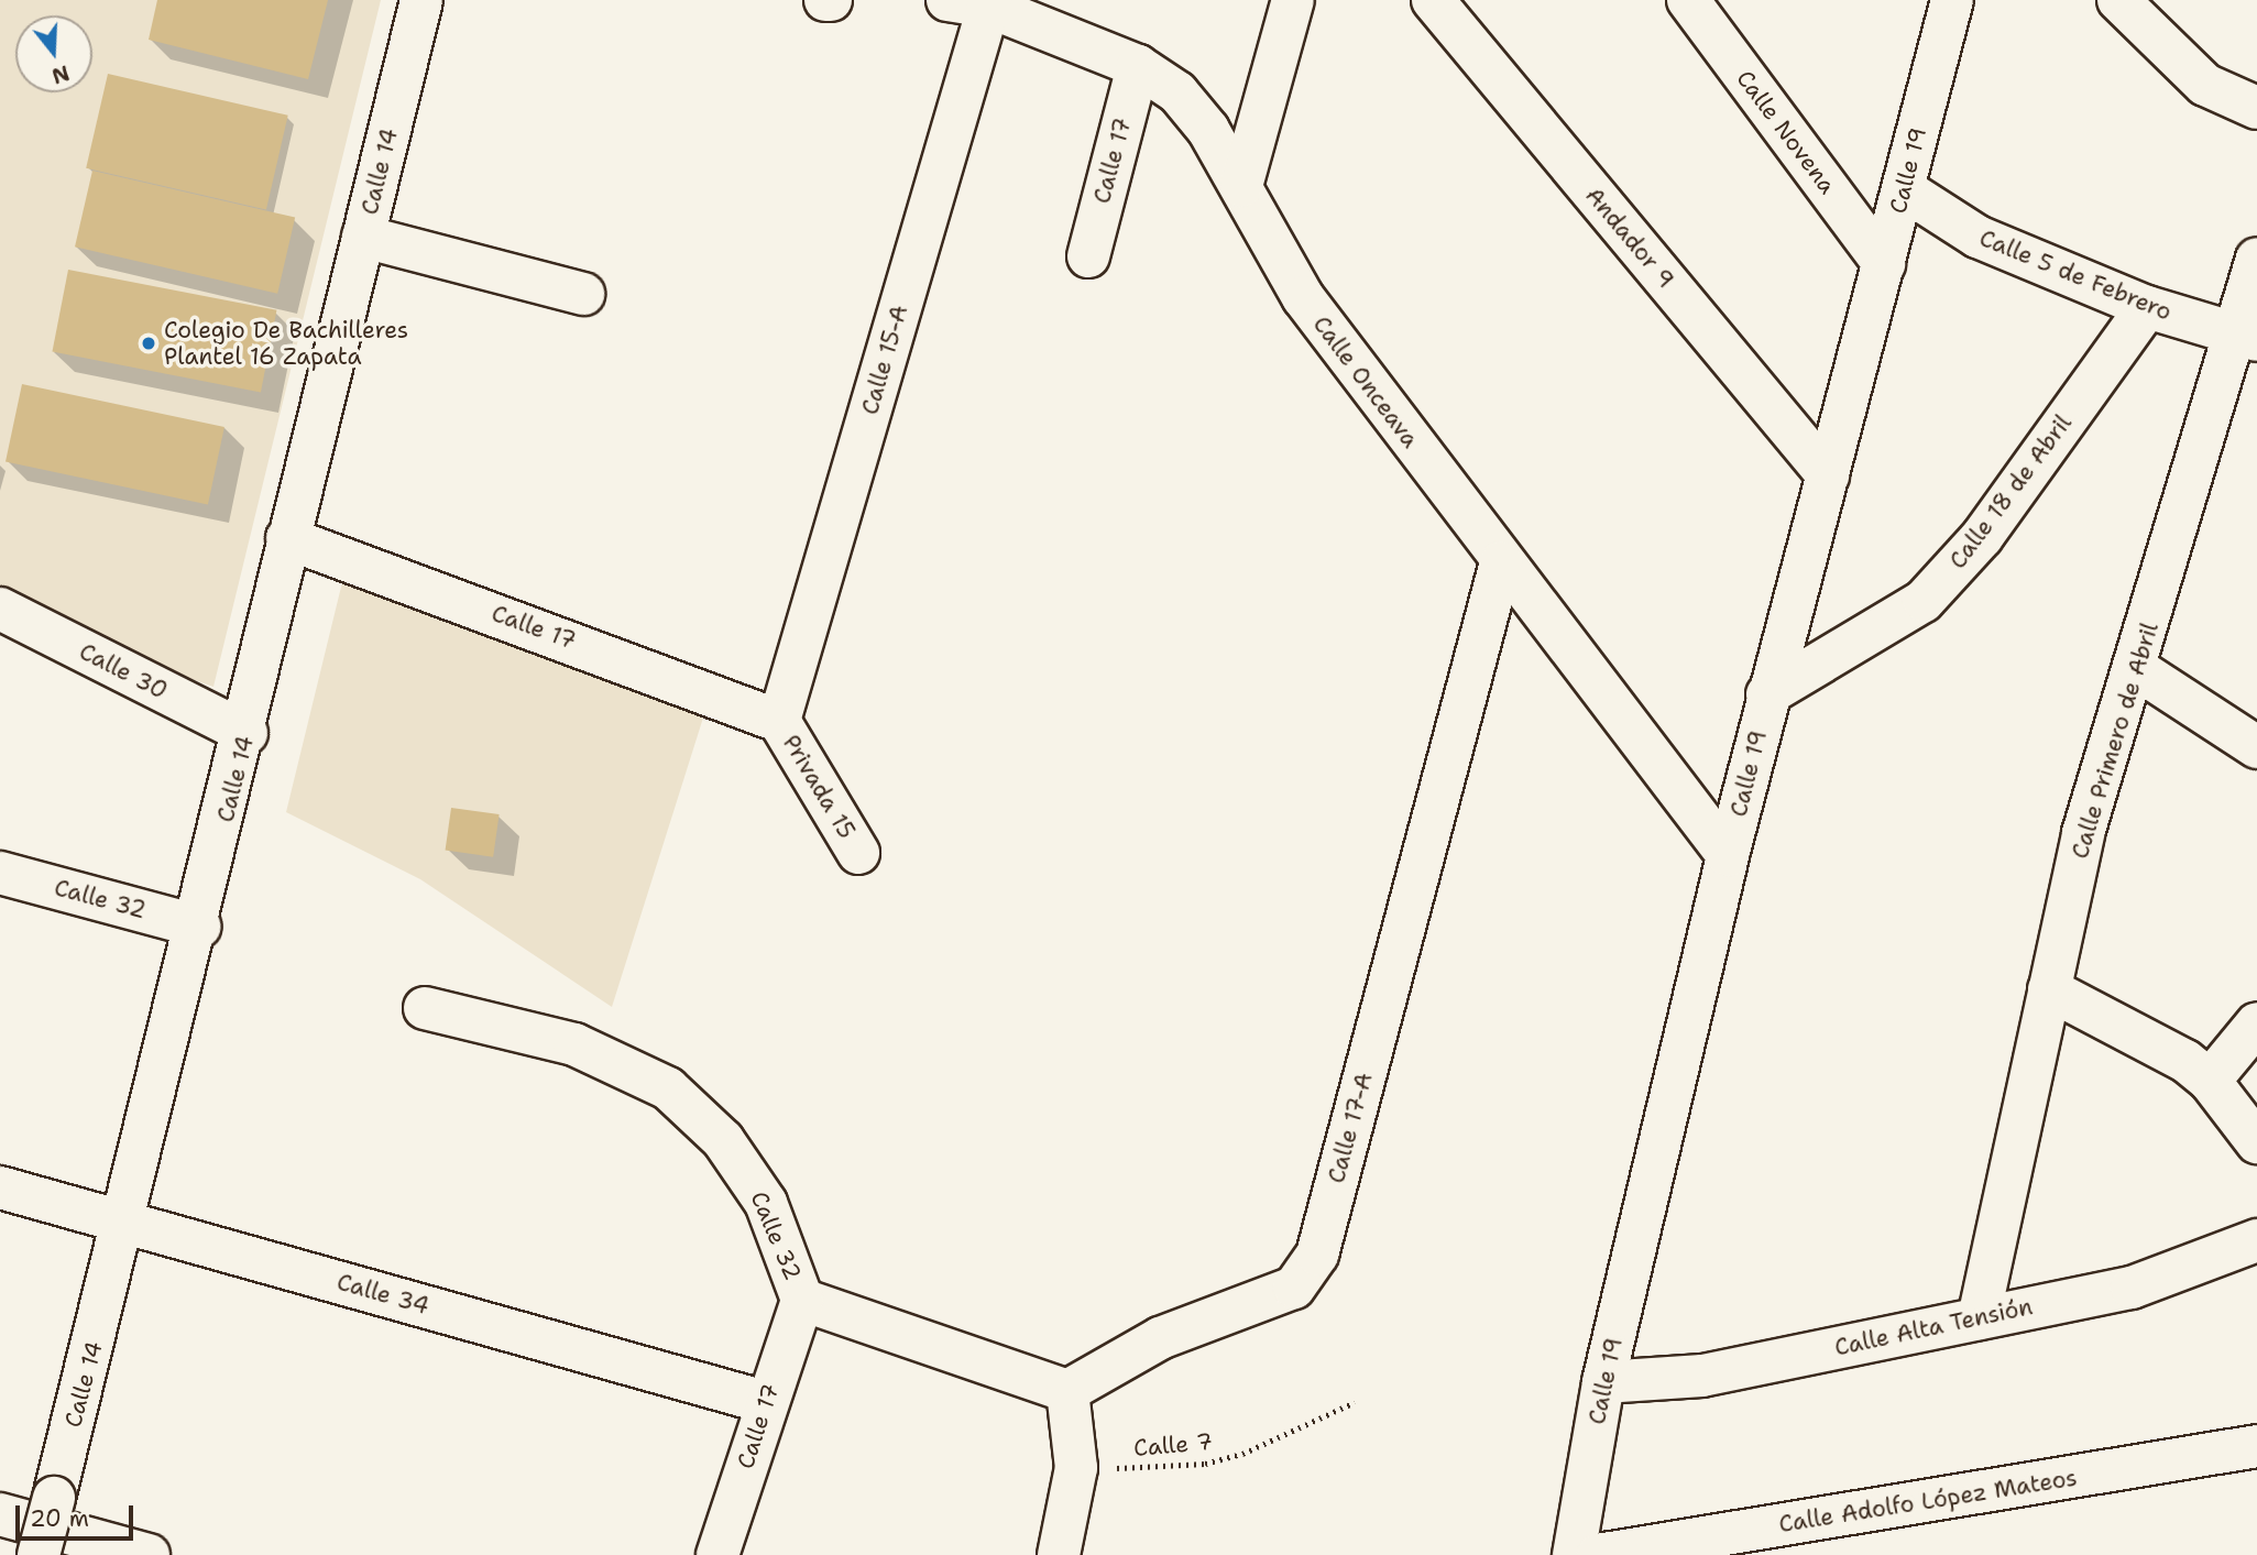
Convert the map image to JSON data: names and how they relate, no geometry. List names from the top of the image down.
{
  "streets": {
    "street": [
      "Calle Novena",
      "Calle 17",
      "Calle 19",
      "Calle 14",
      "Andador 9",
      "Calle 5 de Febrero",
      "Calle 15-A",
      "Calle Onceava",
      "Calle 18 de Abril",
      "Calle 30",
      "Calle Primero de Abril",
      "Privada 15",
      "Calle 32",
      "Calle 17-A",
      "Calle 34",
      "Calle Alta Tensión",
      "Calle Adolfo López Mateos"
    ],
    "path": ["Calle 7"]
  },
  "crossings": [
    ["Calle Novena", "Calle 19"],
    ["Calle 17", "Calle 14"],
    ["Calle 17", "Calle 15-A"],
    ["Calle 17", "Calle Onceava"],
    ["Calle 17", "Privada 15"],
    ["Calle 17", "Calle 32"],
    ["Calle 17", "Calle 34"],
    ["Calle 19", "Andador 9"],
    ["Calle 19", "Calle 5 de Febrero"],
    ["Calle 19", "Calle Onceava"],
    ["Calle 19", "Calle 18 de Abril"],
    ["Calle 19", "Calle Alta Tensión"],
    ["Calle 14", "Calle 30"],
    ["Calle 14", "Calle 32"],
    ["Calle 14", "Calle 34"],
    ["Calle 5 de Febrero", "Calle 18 de Abril"],
    ["Calle 5 de Febrero", "Calle Primero de Abril"],
    ["Calle 15-A", "Calle Onceava"],
    ["Calle 15-A", "Privada 15"],
    ["Calle Onceava", "Calle 17-A"],
    ["Calle Primero de Abril", "Calle Alta Tensión"],
    ["Calle 32", "Calle 17-A"]
  ],
  "places": ["Colegio De Bachilleres Plantel 16 Zapata"],
  "scale_bar": "20 m",
  "north": "bottom"
}
